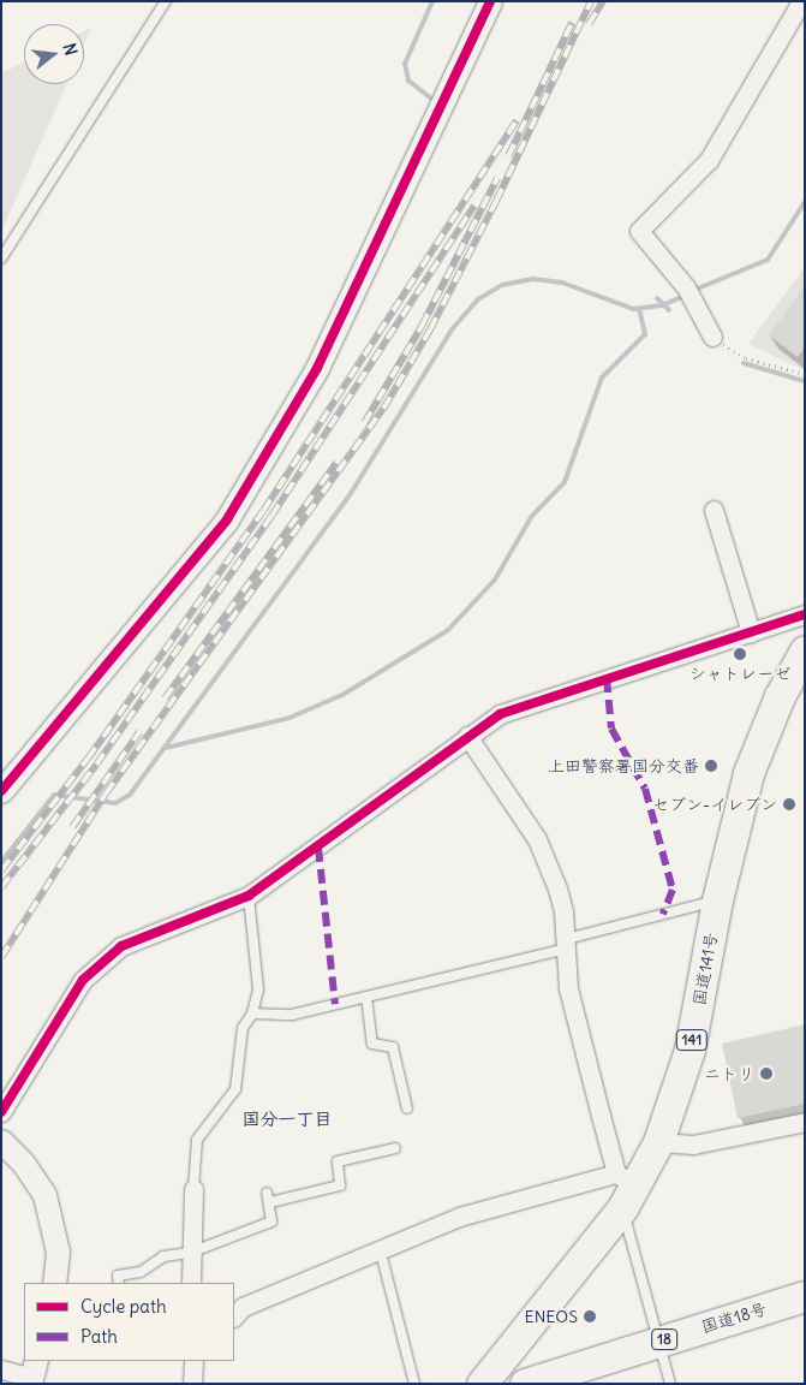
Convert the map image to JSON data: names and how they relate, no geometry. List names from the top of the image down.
{
  "streets": {
    "highway": [
      "国道141号",
      "141",
      "国道18号",
      "18"
    ]
  },
  "districts": ["国分一丁目"],
  "places": [
    "シャトレーゼ",
    "上田警察署国分交番",
    "セブン-イレブン",
    "ニトリ",
    "ENEOS"
  ],
  "legend": ["Cycle path", "Path"],
  "north": "right"
}
